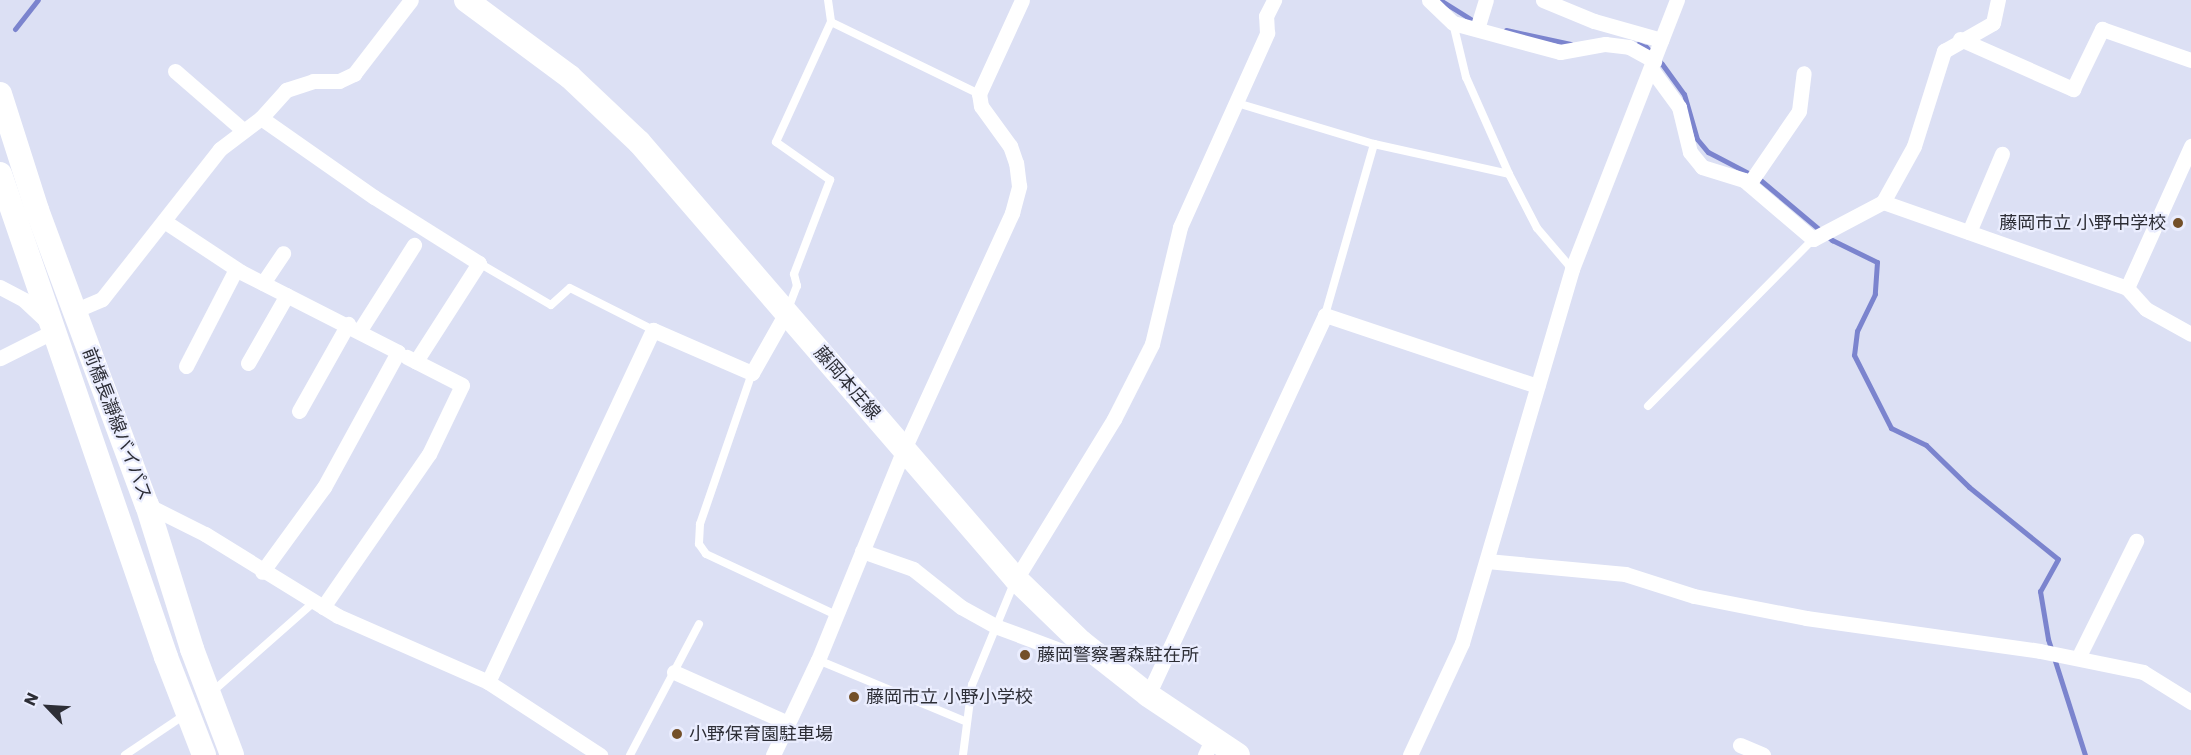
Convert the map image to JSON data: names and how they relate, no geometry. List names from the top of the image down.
{
  "streets": {
    "main road": ["藤岡本庄線", "前橋長瀞線バイパス"]
  },
  "places": [
    "藤岡市立 小野中学校",
    "藤岡警察署森駐在所",
    "藤岡市立 小野小学校",
    "小野保育園駐車場"
  ],
  "north": "top left"
}
